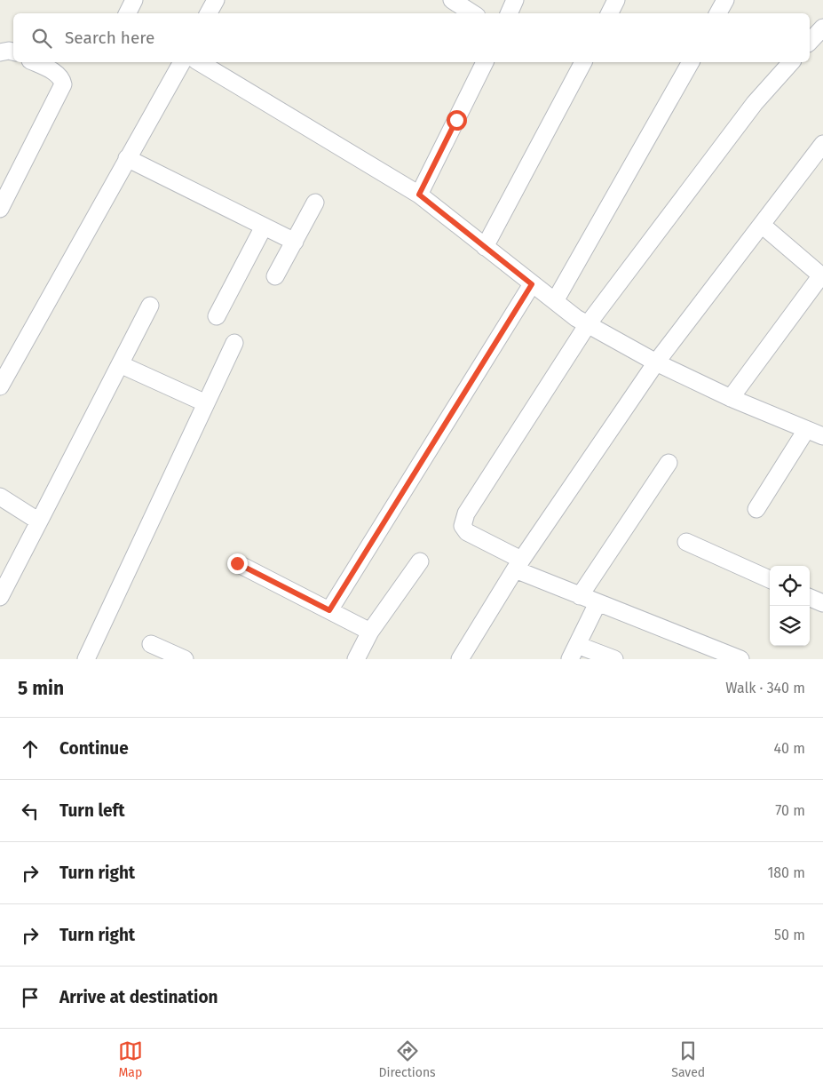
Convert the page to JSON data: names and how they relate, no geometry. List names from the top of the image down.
{
  "page": {
    "search": "Search here",
    "heading": ["5 min", "Walk · 340 m"],
    "list": [
      ["Continue", "40 m"],
      ["Turn left", "70 m"],
      ["Turn right", "180 m"],
      ["Turn right", "50 m"],
      "Arrive at destination"
    ],
    "nav": ["Map", "Directions", "Saved"]
  }
}
